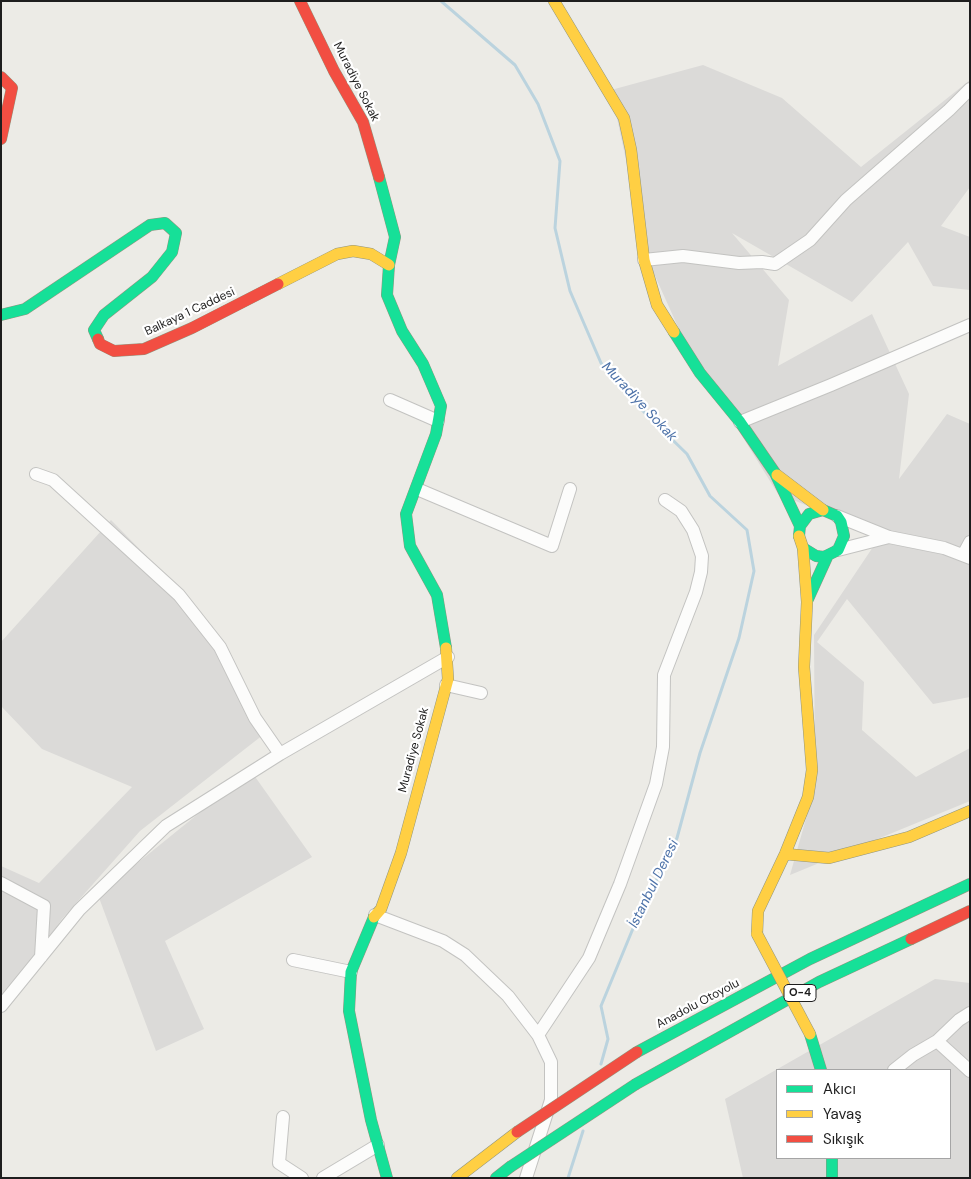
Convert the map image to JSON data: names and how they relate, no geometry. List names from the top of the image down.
{
  "streets": {
    "main road": [
      "Muradiye Sokak",
      "Balkaya 1 Caddesi",
      "O-4",
      "Anadolu Otoyolu"
    ]
  },
  "crossings": [
    ["Muradiye Sokak", "Balkaya 1 Caddesi"]
  ],
  "water": ["Muradiye Sokak", "İstanbul Deresi"],
  "legend": ["Akıcı", "Yavaş", "Sıkışık"]
}
